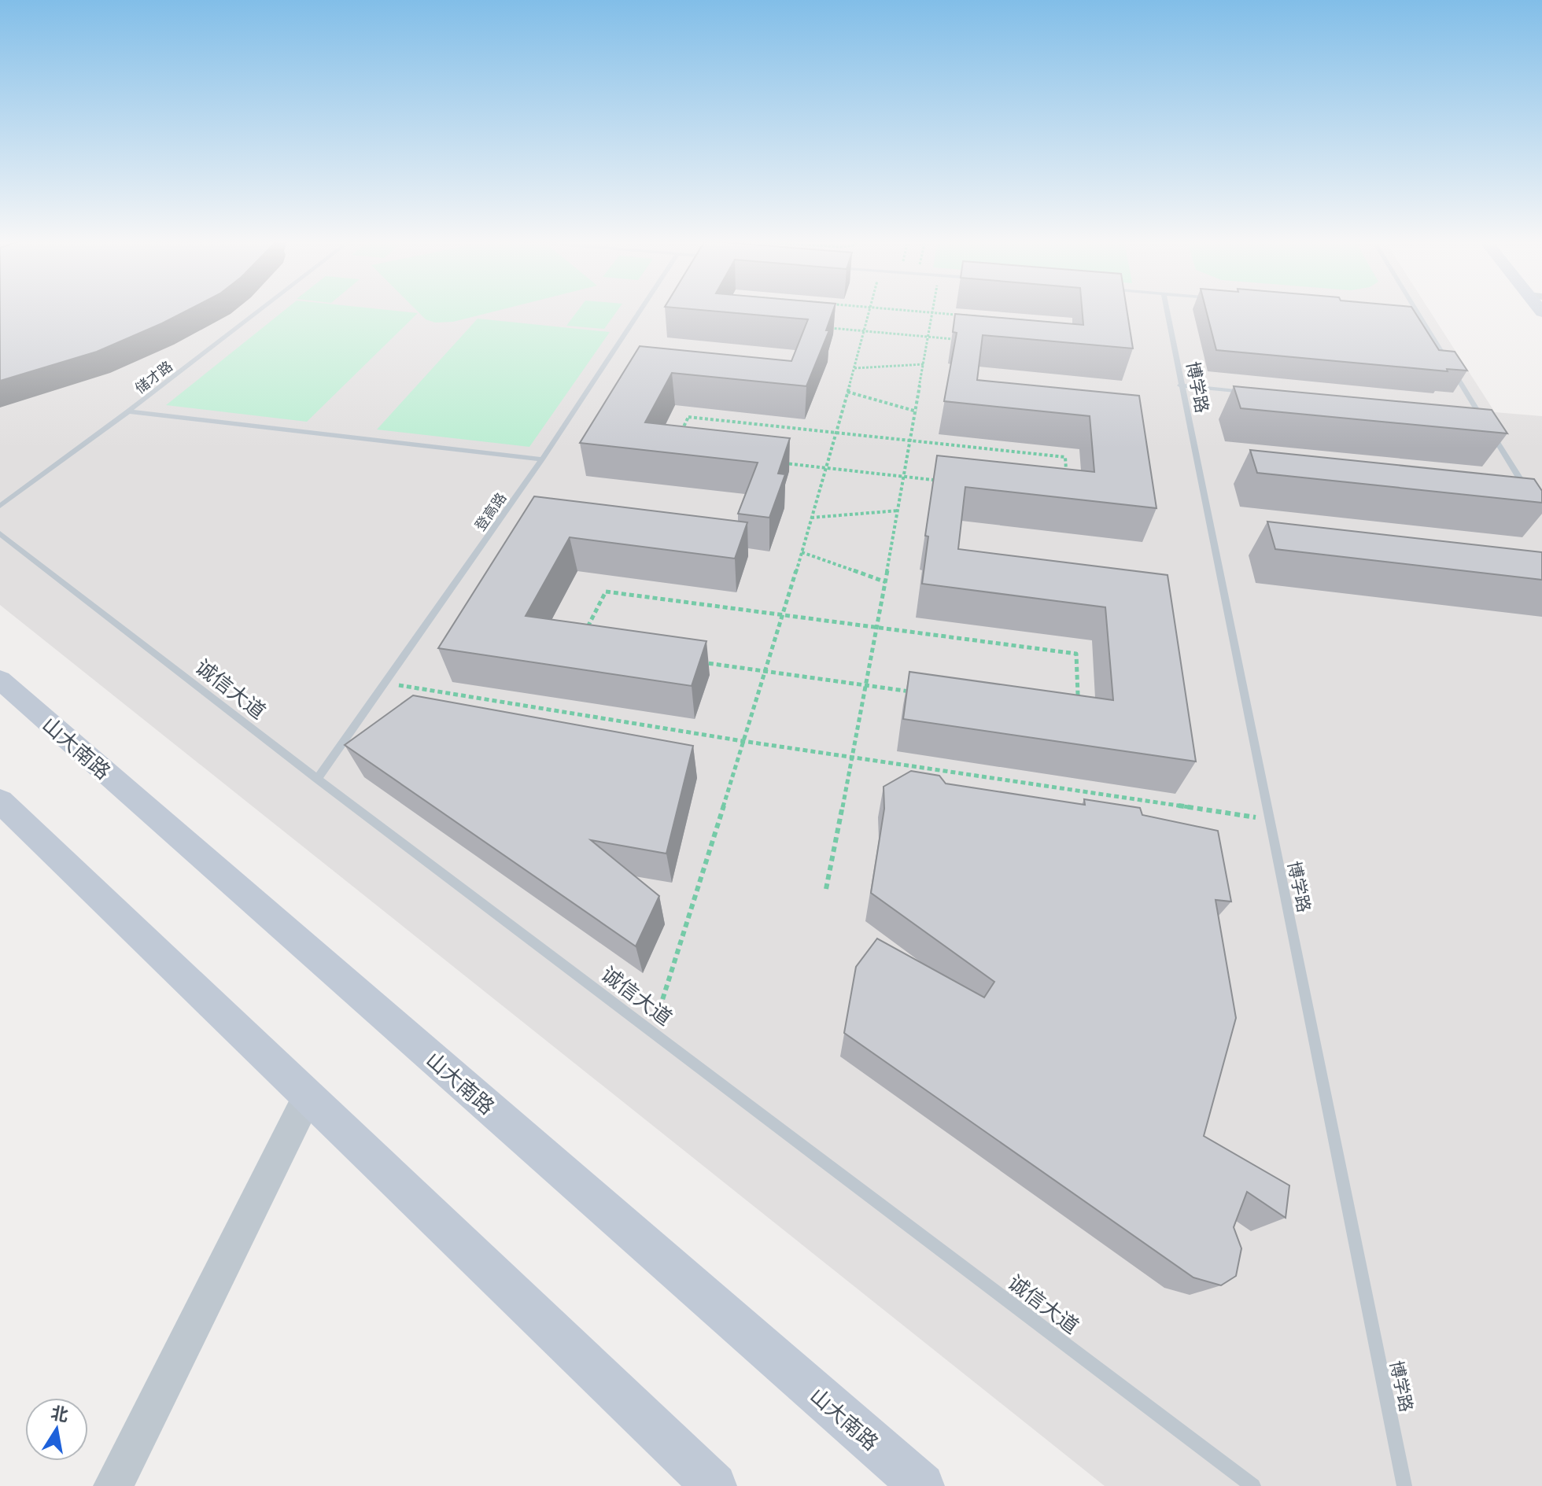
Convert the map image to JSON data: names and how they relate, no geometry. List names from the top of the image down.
{
  "streets": {
    "main road": ["山大南路"],
    "lane": [
      "储才路",
      "博学路",
      "登高路",
      "诚信大道"
    ]
  },
  "crossings": [
    ["登高路", "诚信大道"]
  ],
  "north": "top"
}
